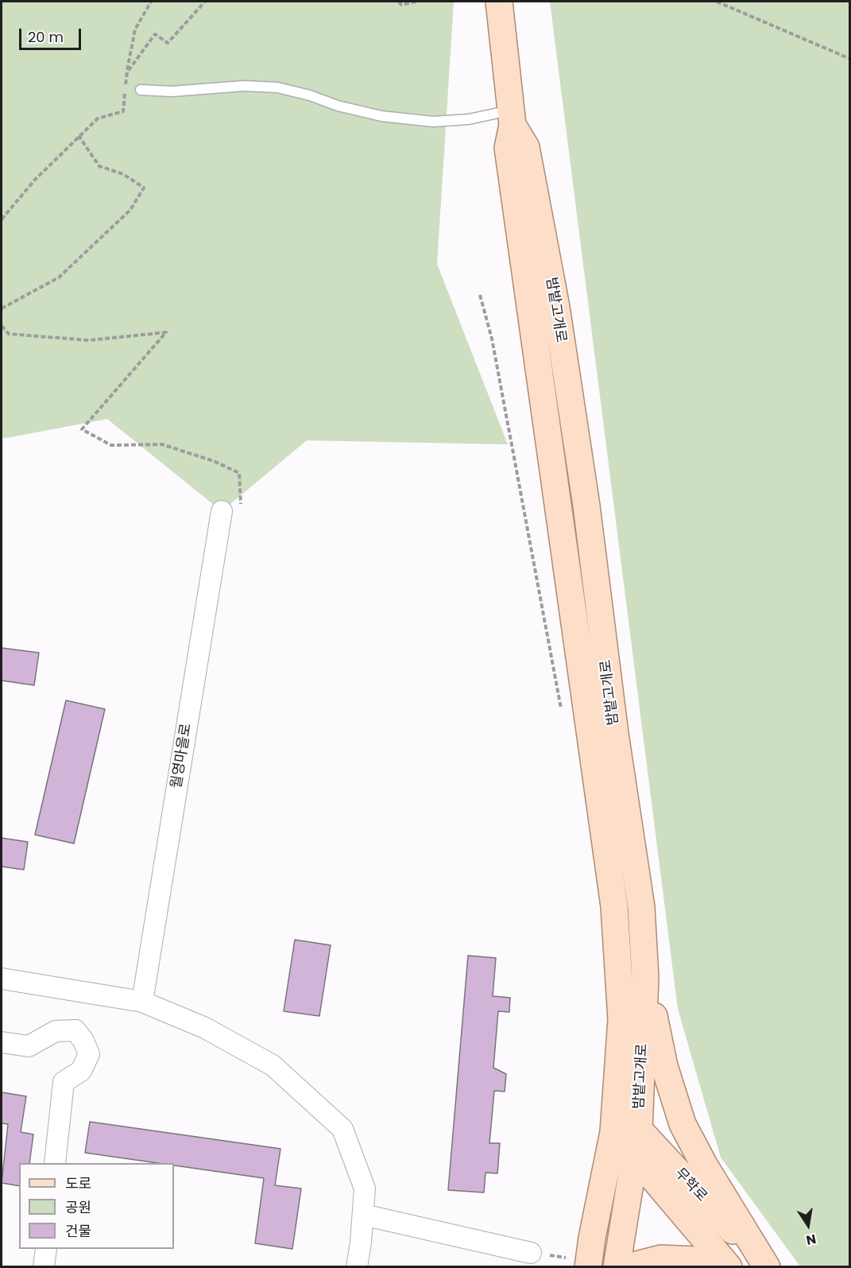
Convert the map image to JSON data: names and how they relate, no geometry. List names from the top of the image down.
{
  "streets": {
    "main road": ["밤밭고개로", "무학로"],
    "street": ["월영마을로"]
  },
  "crossings": [
    ["밤밭고개로", "무학로"]
  ],
  "legend": ["도로", "공원", "건물"],
  "scale_bar": "20 m",
  "north": "bottom"
}
